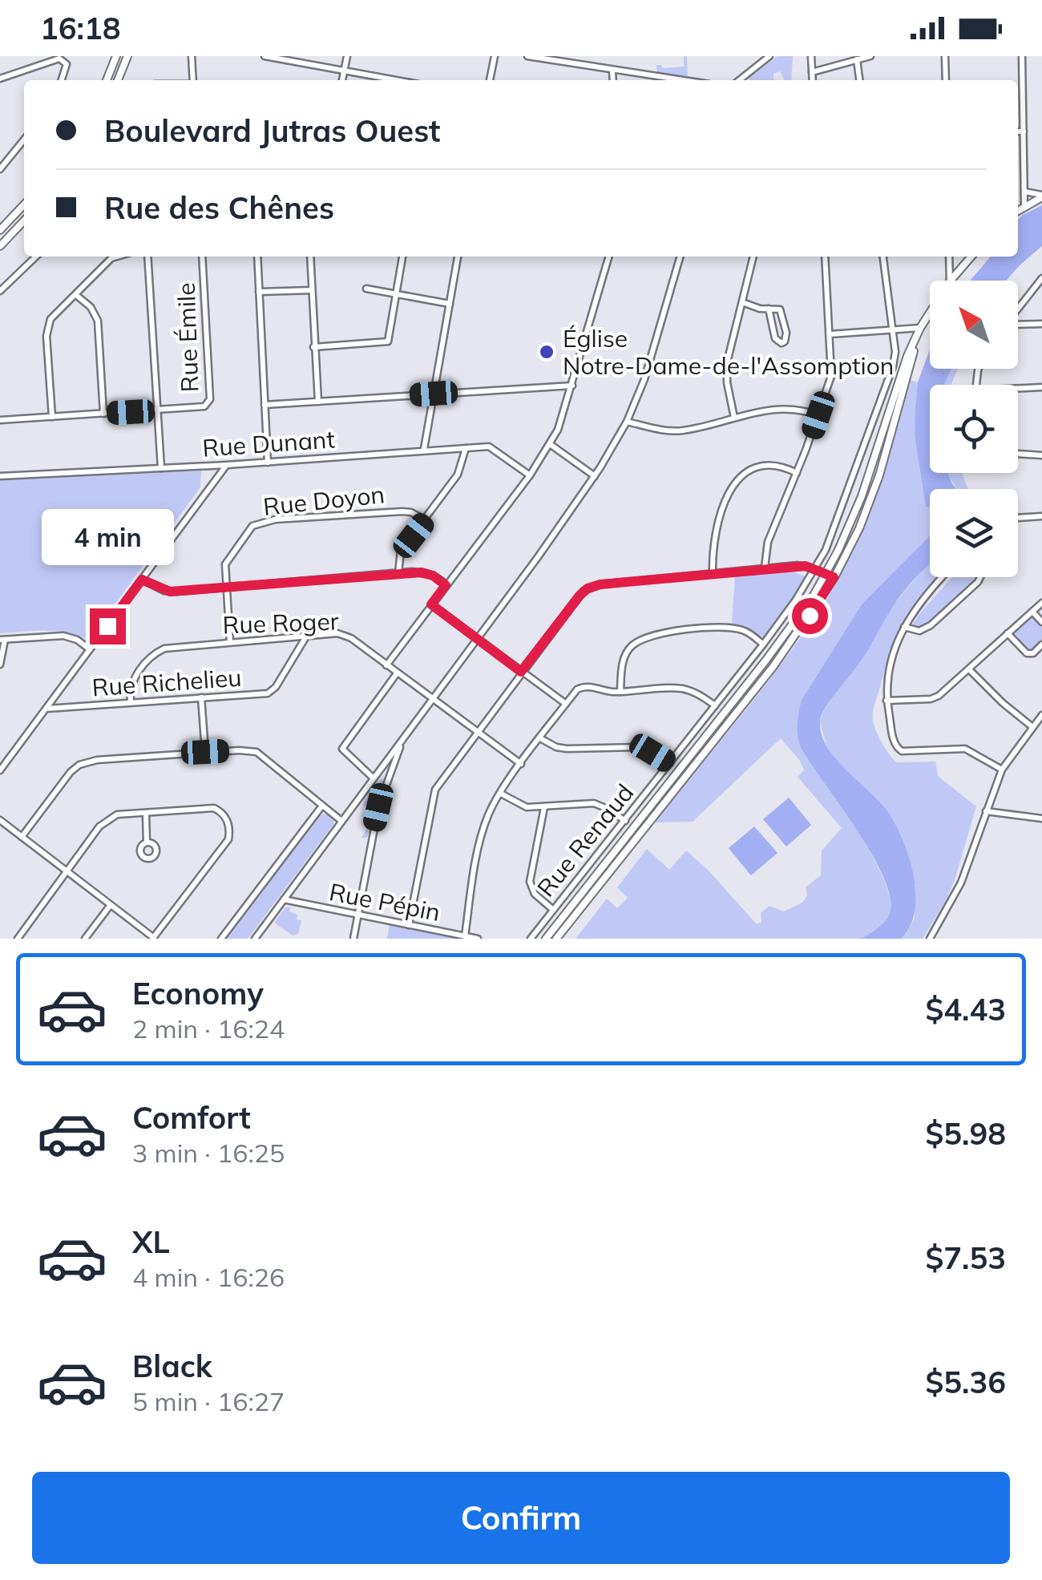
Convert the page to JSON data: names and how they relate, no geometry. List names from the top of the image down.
{
  "streets": {
    "street": [
      "Rue Émile",
      "Rue Dunant",
      "Rue Doyon",
      "Rue Roger",
      "Rue Richelieu",
      "Rue Renaud",
      "Rue Pépin"
    ]
  },
  "crossings": [
    ["Rue Doyon", "Rue Roger"],
    ["Rue Roger", "Rue Richelieu"]
  ],
  "places": ["Église Notre-Dame-de-l'Assomption"],
  "north": "top left",
  "page": {
    "status": "16:18",
    "banner": ["Boulevard Jutras Ouest", "Rue des Chênes"],
    "bubble": "4 min",
    "list": [
      {
        "name": "Economy",
        "note": "2 min · 16:24",
        "value": "$4.43"
      },
      {
        "name": "Comfort",
        "note": "3 min · 16:25",
        "value": "$5.98"
      },
      {
        "name": "XL",
        "note": "4 min · 16:26",
        "value": "$7.53"
      },
      {
        "name": "Black",
        "note": "5 min · 16:27",
        "value": "$5.36"
      }
    ],
    "buttons": "Confirm"
  }
}
